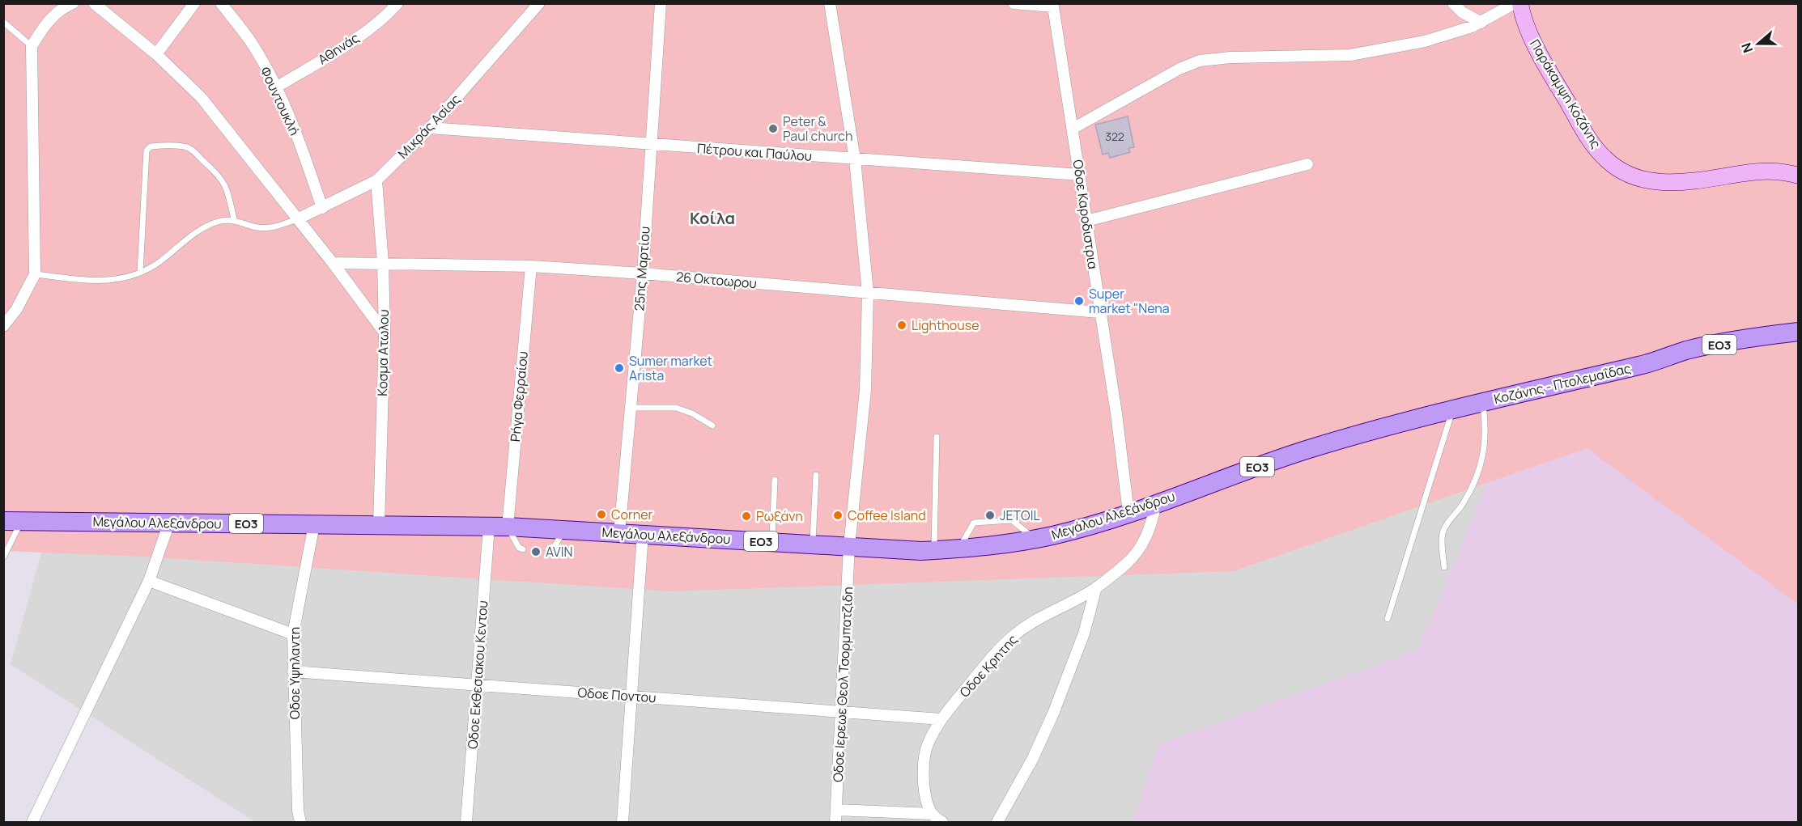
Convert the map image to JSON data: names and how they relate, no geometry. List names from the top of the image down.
{
  "streets": {
    "main road": [
      "Παράκαμψη Κοζάνης",
      "ΕΟ3",
      "Κοζάνης - Πτολεμαΐδας",
      "Μεγάλου Αλεξάνδρου"
    ],
    "street": [
      "Αθηνάς",
      "Φουντουκλή",
      "Μικράς Ασίας",
      "Πέτρου και Παύλου",
      "Oδοε Καροδιστρια",
      "25ης Μαρτίου",
      "26 Οκτοωρου",
      "Κοσμα Ατωλου",
      "Ρήγα Φερραίου",
      "Oδοε Κρητης",
      "Oδοε Υψηλαντη",
      "Oδοε Εκθεσιακου Κεντου",
      "Oδοε Ιερεωε Θεολ Τσορμπατζιδη",
      "Oδοε Ποντου"
    ]
  },
  "crossings": [
    ["Αθηνάς", "Φουντουκλή"],
    ["Φουντουκλή", "Μικράς Ασίας"],
    ["Μικράς Ασίας", "Πέτρου και Παύλου"],
    ["Μικράς Ασίας", "Κοσμα Ατωλου"],
    ["Πέτρου και Παύλου", "Oδοε Καροδιστρια"],
    ["Πέτρου και Παύλου", "25ης Μαρτίου"],
    ["Πέτρου και Παύλου", "Oδοε Ιερεωε Θεολ Τσορμπατζιδη"],
    ["Oδοε Καροδιστρια", "26 Οκτοωρου"],
    ["Oδοε Καροδιστρια", "Μεγάλου Αλεξάνδρου"],
    ["25ης Μαρτίου", "26 Οκτοωρου"],
    ["25ης Μαρτίου", "Μεγάλου Αλεξάνδρου"],
    ["26 Οκτοωρου", "Κοσμα Ατωλου"],
    ["26 Οκτοωρου", "Ρήγα Φερραίου"],
    ["26 Οκτοωρου", "Oδοε Ιερεωε Θεολ Τσορμπατζιδη"],
    ["Κοσμα Ατωλου", "Μεγάλου Αλεξάνδρου"],
    ["Κοζάνης - Πτολεμαΐδας", "Μεγάλου Αλεξάνδρου"],
    ["Ρήγα Φερραίου", "Μεγάλου Αλεξάνδρου"],
    ["Μεγάλου Αλεξάνδρου", "Oδοε Κρητης"],
    ["Μεγάλου Αλεξάνδρου", "Oδοε Υψηλαντη"],
    ["Μεγάλου Αλεξάνδρου", "Oδοε Εκθεσιακου Κεντου"],
    ["Μεγάλου Αλεξάνδρου", "Oδοε Ιερεωε Θεολ Τσορμπατζιδη"],
    ["Oδοε Κρητης", "Oδοε Ποντου"],
    ["Oδοε Υψηλαντη", "Oδοε Ποντου"],
    ["Oδοε Εκθεσιακου Κεντου", "Oδοε Ποντου"],
    ["Oδοε Ιερεωε Θεολ Τσορμπατζιδη", "Oδοε Ποντου"]
  ],
  "districts": ["Κοίλα"],
  "places": [
    "Peter & Paul church",
    "Super market \"Nena",
    "Lighthouse",
    "Sumer market Arista",
    "Corner",
    "Coffee Island",
    "JETOIL",
    "Ρωξάνη",
    "AVIN"
  ],
  "house_numbers": ["322"],
  "north": "left"
}
